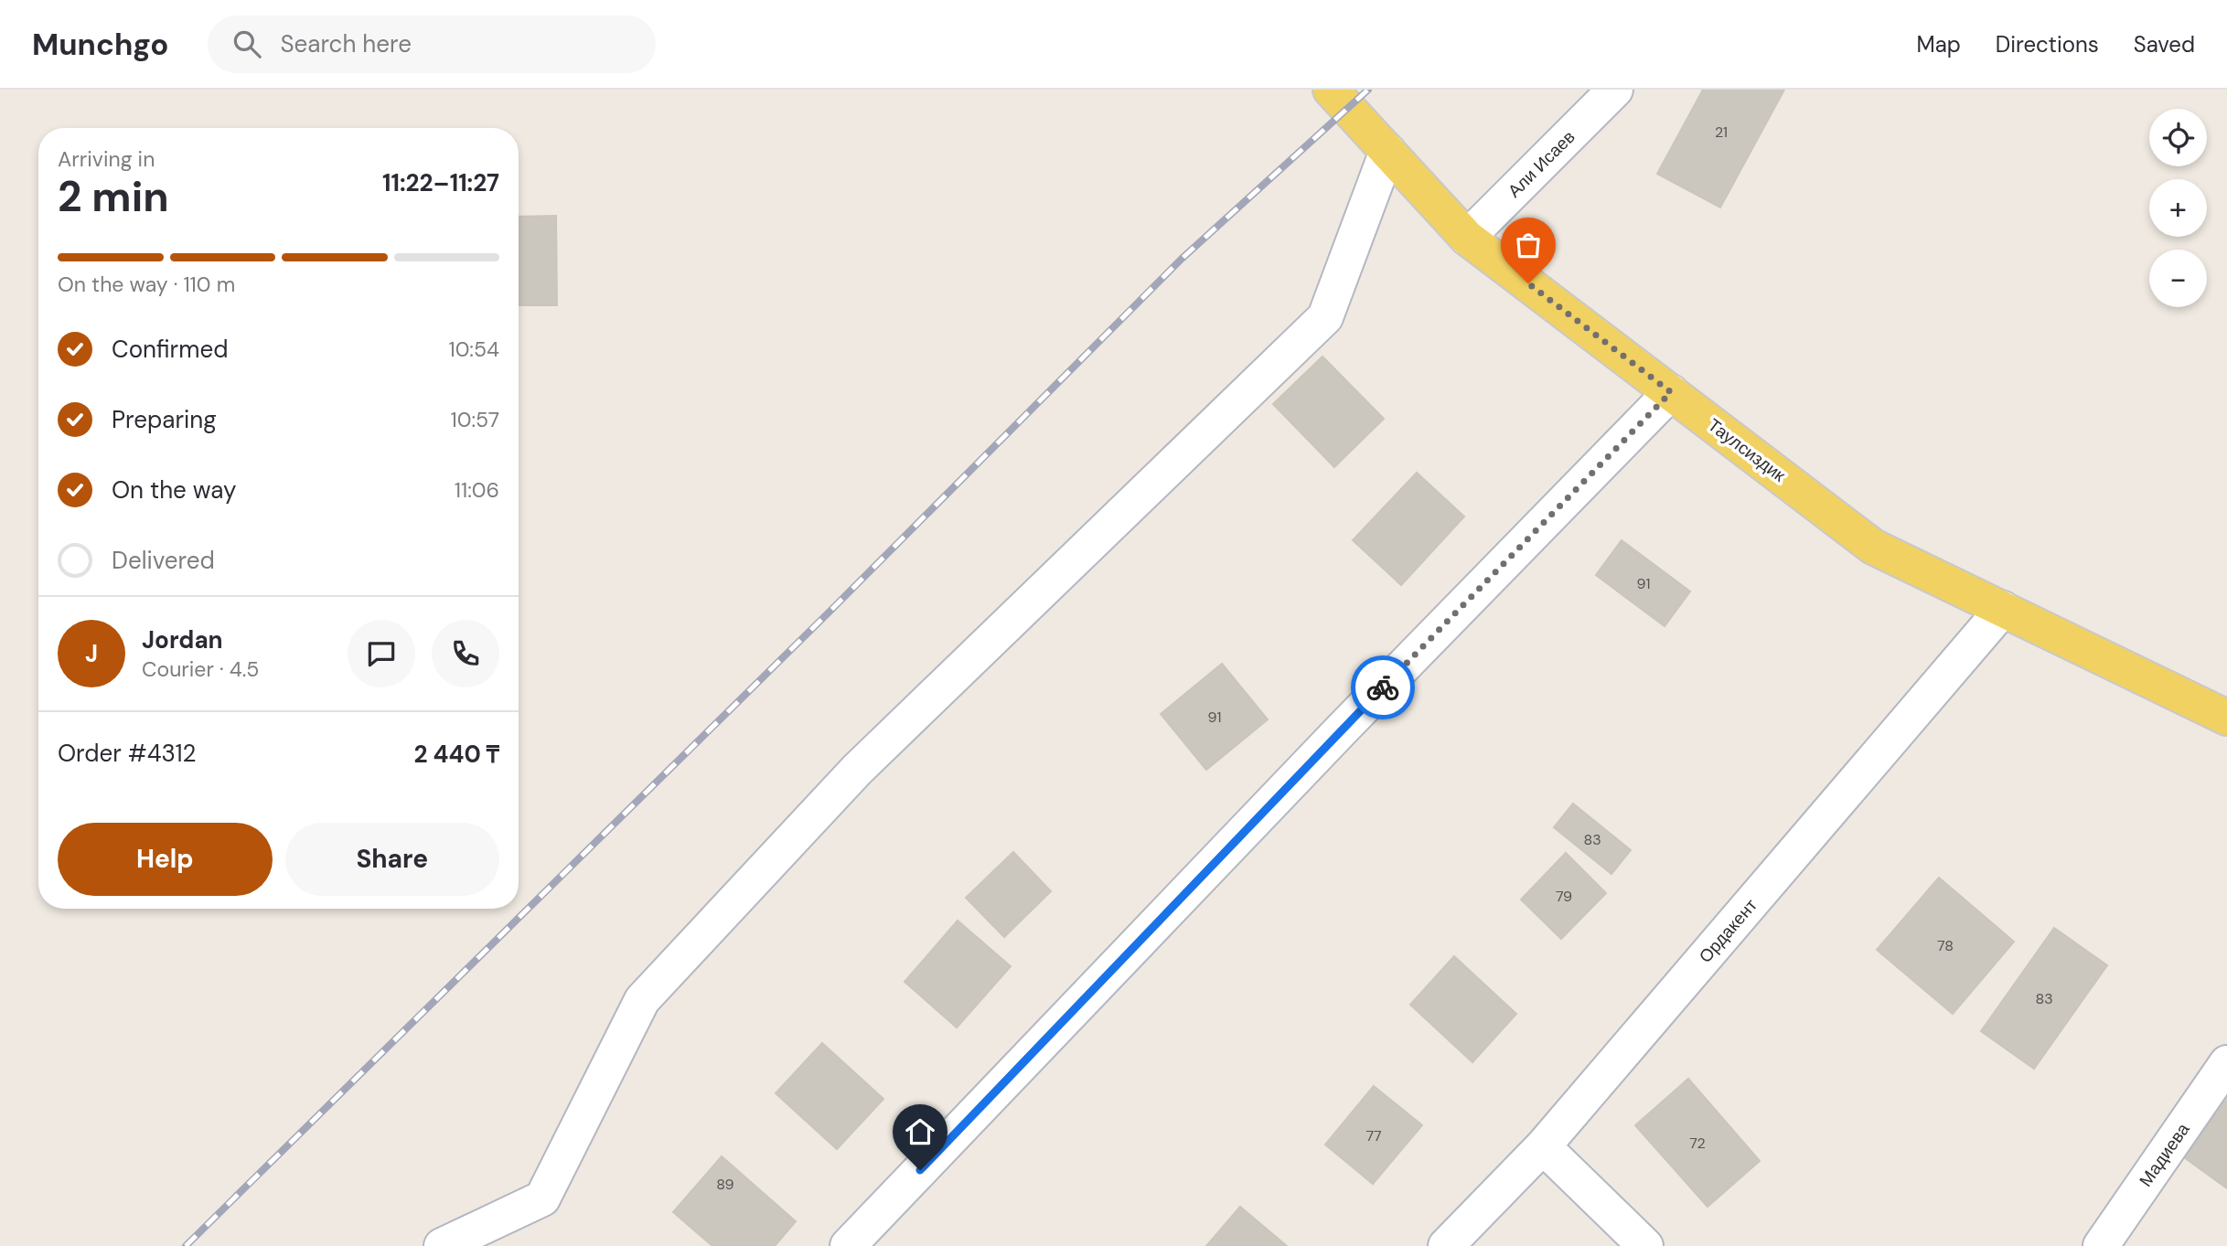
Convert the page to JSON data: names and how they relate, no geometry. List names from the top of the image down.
{
  "streets": {
    "main road": ["Таулсиздик"],
    "street": ["Али Исаев", "Ордакент", "Мадиева"]
  },
  "crossings": [
    ["Али Исаев", "Таулсиздик"],
    ["Таулсиздик", "Ордакент"]
  ],
  "house_numbers": [
    "21",
    "91",
    "91",
    "83",
    "79",
    "78",
    "83",
    "77",
    "72",
    "89"
  ],
  "page": {
    "header": "Munchgo",
    "search": "Search here",
    "nav": ["Map", "Directions", "Saved"],
    "map_buttons": ["+", "−"],
    "heading": ["2 min", "Arriving in", "11:22–11:27"],
    "panel": [
      "Jordan",
      "Courier · 4.5",
      "Order #4312",
      "2 440 ₸"
    ],
    "bar": "On the way · 110 m",
    "list": [
      ["Confirmed", "10:54"],
      ["Preparing", "10:57"],
      ["On the way", "11:06"],
      "Delivered"
    ],
    "round": "J",
    "buttons": ["Help", "Share"]
  }
}
